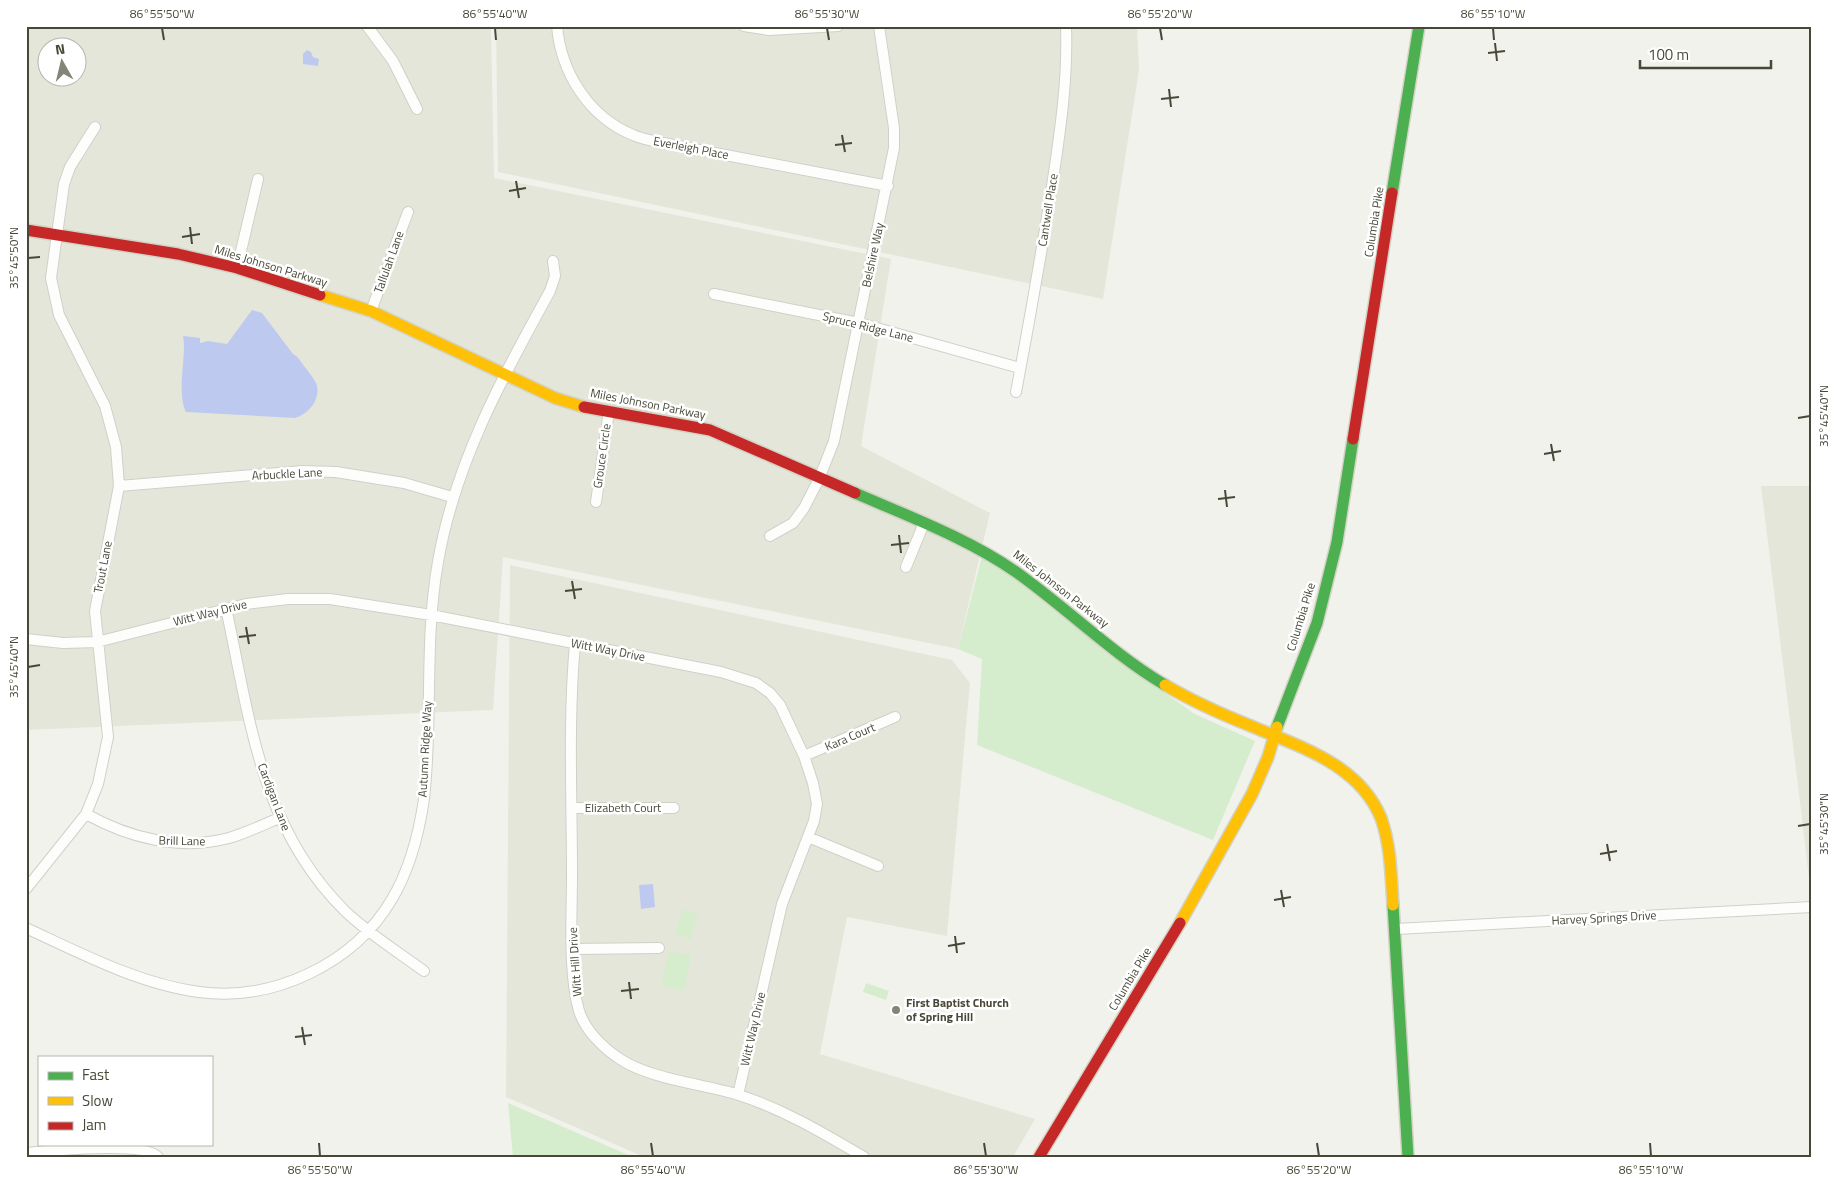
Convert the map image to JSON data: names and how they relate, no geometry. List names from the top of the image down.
{
  "streets": {
    "main road": ["Columbia Pike", "Miles Johnson Parkway"],
    "street": [
      "Everleigh Place",
      "Cantwell Place",
      "Belshire Way",
      "Tallulah Lane",
      "Spruce Ridge Lane",
      "Grouce Circle",
      "Arbuckle Lane",
      "Trout Lane",
      "Witt Way Drive",
      "Kara Court",
      "Autumn Ridge Way",
      "Cardigan Lane",
      "Elizabeth Court",
      "Brill Lane",
      "Harvey Springs Drive",
      "Witt Hill Drive"
    ]
  },
  "crossings": [
    ["Everleigh Place", "Belshire Way"],
    ["Cantwell Place", "Spruce Ridge Lane"],
    ["Columbia Pike", "Miles Johnson Parkway"],
    ["Belshire Way", "Miles Johnson Parkway"],
    ["Belshire Way", "Spruce Ridge Lane"],
    ["Tallulah Lane", "Miles Johnson Parkway"],
    ["Miles Johnson Parkway", "Grouce Circle"],
    ["Miles Johnson Parkway", "Trout Lane"],
    ["Miles Johnson Parkway", "Autumn Ridge Way"],
    ["Miles Johnson Parkway", "Harvey Springs Drive"],
    ["Arbuckle Lane", "Trout Lane"],
    ["Arbuckle Lane", "Autumn Ridge Way"],
    ["Trout Lane", "Witt Way Drive"],
    ["Trout Lane", "Brill Lane"],
    ["Witt Way Drive", "Kara Court"],
    ["Witt Way Drive", "Autumn Ridge Way"],
    ["Witt Way Drive", "Cardigan Lane"],
    ["Witt Way Drive", "Witt Hill Drive"],
    ["Autumn Ridge Way", "Cardigan Lane"],
    ["Cardigan Lane", "Brill Lane"],
    ["Elizabeth Court", "Witt Hill Drive"]
  ],
  "places": ["First Baptist Church of Spring Hill"],
  "legend": ["Fast", "Slow", "Jam"],
  "scale_bar": "100 m",
  "north": "top",
  "coordinates": [
    "86°55'50\"W",
    "86°55'40\"W",
    "86°55'30\"W",
    "86°55'20\"W",
    "86°55'10\"W",
    "35°45'50\"N",
    "35°45'40\"N",
    "35°45'30\"N"
  ]
}
